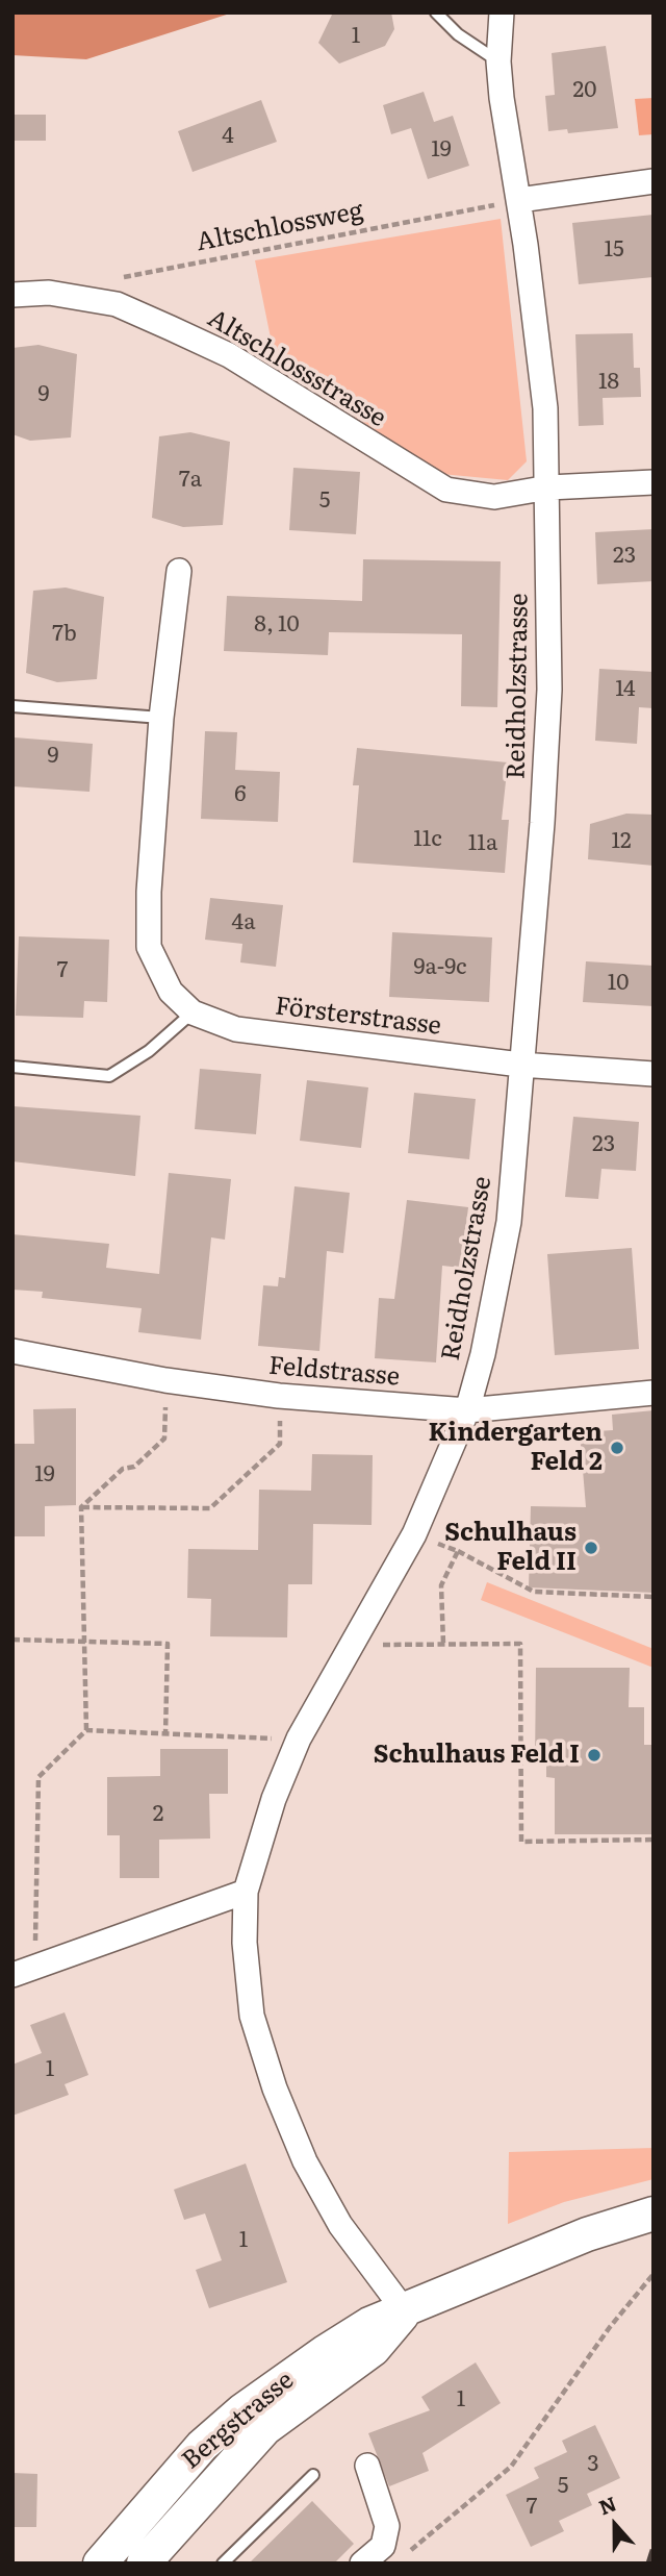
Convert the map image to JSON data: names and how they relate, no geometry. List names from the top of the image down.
{
  "streets": {
    "main road": ["Bergstrasse"],
    "street": [
      "Altschlossstrasse",
      "Reidholzstrasse",
      "Försterstrasse",
      "Feldstrasse"
    ],
    "path": ["Altschlossweg"]
  },
  "crossings": [
    ["Altschlossweg", "Reidholzstrasse"],
    ["Altschlossstrasse", "Reidholzstrasse"],
    ["Reidholzstrasse", "Försterstrasse"],
    ["Reidholzstrasse", "Feldstrasse"],
    ["Reidholzstrasse", "Bergstrasse"]
  ],
  "places": ["Kindergarten Feld 2", "Schulhaus Feld II", "Schulhaus Feld I"],
  "house_numbers": [
    "1",
    "20",
    "4",
    "19",
    "15",
    "18",
    "9",
    "7a",
    "5",
    "23",
    "8, 10",
    "7b",
    "14",
    "9",
    "6",
    "11c",
    "12",
    "11a",
    "4a",
    "9a-9c",
    "7",
    "10",
    "23",
    "19",
    "2",
    "1",
    "1",
    "1",
    "3",
    "5",
    "7"
  ],
  "north": "top"
}
